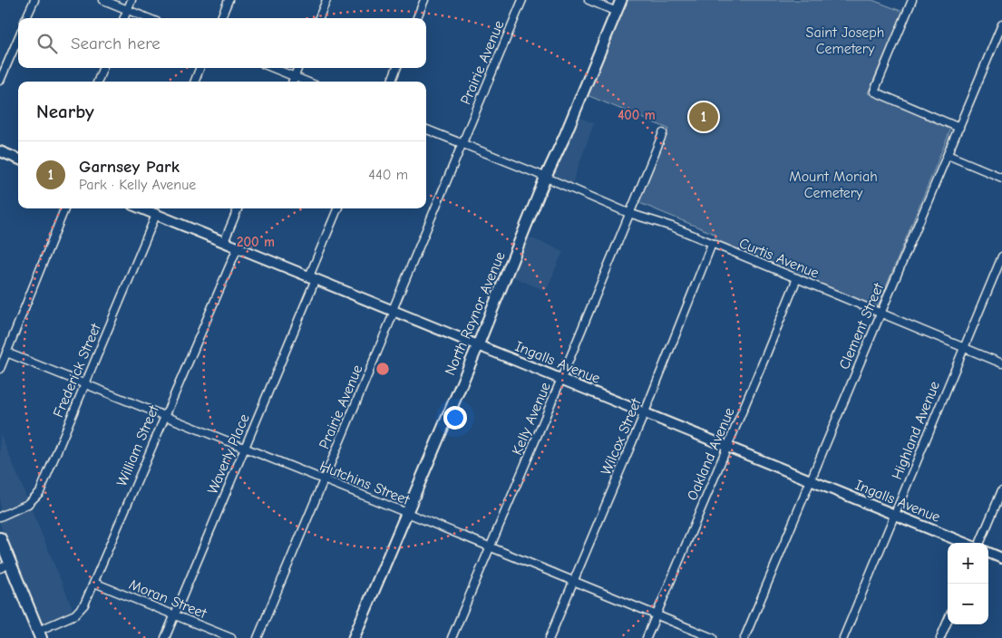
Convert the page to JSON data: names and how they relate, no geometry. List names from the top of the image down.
{
  "streets": {
    "main road": ["North Raynor Avenue"],
    "street": [
      "Prairie Avenue",
      "Curtis Avenue",
      "Clement Street",
      "Ingalls Avenue",
      "Frederick Street",
      "Kelly Avenue",
      "Highland Avenue",
      "Wilcox Street",
      "William Street",
      "Waverly Place",
      "Oakland Avenue",
      "Hutchins Street",
      "Moran Street"
    ]
  },
  "crossings": [
    ["Prairie Avenue", "Curtis Avenue"],
    ["Prairie Avenue", "Ingalls Avenue"],
    ["Prairie Avenue", "Hutchins Street"],
    ["Curtis Avenue", "North Raynor Avenue"],
    ["Curtis Avenue", "Clement Street"],
    ["Curtis Avenue", "Kelly Avenue"],
    ["Curtis Avenue", "Highland Avenue"],
    ["Curtis Avenue", "Wilcox Street"],
    ["Curtis Avenue", "Oakland Avenue"],
    ["North Raynor Avenue", "Ingalls Avenue"],
    ["North Raynor Avenue", "Hutchins Street"],
    ["Clement Street", "Ingalls Avenue"],
    ["Ingalls Avenue", "Frederick Street"],
    ["Ingalls Avenue", "Kelly Avenue"],
    ["Ingalls Avenue", "Highland Avenue"],
    ["Ingalls Avenue", "Wilcox Street"],
    ["Ingalls Avenue", "William Street"],
    ["Ingalls Avenue", "Waverly Place"],
    ["Ingalls Avenue", "Oakland Avenue"],
    ["Frederick Street", "Hutchins Street"],
    ["Kelly Avenue", "Hutchins Street"],
    ["Wilcox Street", "Hutchins Street"],
    ["William Street", "Hutchins Street"],
    ["William Street", "Moran Street"],
    ["Waverly Place", "Hutchins Street"],
    ["Waverly Place", "Moran Street"],
    ["Oakland Avenue", "Hutchins Street"]
  ],
  "parks": ["Saint Joseph Cemetery", "Mount Moriah Cemetery"],
  "page": {
    "search": "Search here",
    "heading": "Nearby",
    "pins": "1",
    "list": [
      {
        "mark": "1",
        "name": "Garnsey Park",
        "note": "Park · Kelly Avenue",
        "value": "440 m"
      }
    ],
    "map_buttons": ["+", "−"]
  },
  "rings": ["400 m", "200 m"]
}
